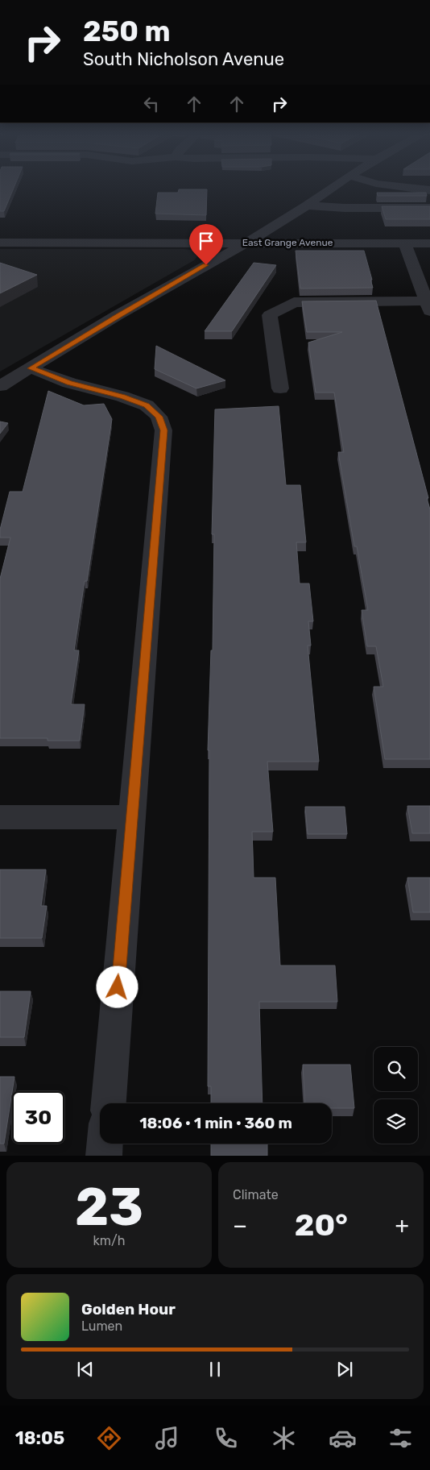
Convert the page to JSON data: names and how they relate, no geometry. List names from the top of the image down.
{
  "streets": {
    "street": ["East Grange Avenue"]
  },
  "page": {
    "turn": ["250 m", "South Nicholson Avenue"],
    "limit": "30",
    "trip": "18:06 · 1 min · 360 m",
    "tile": [
      ["23", "km/h"],
      "Climate"
    ],
    "heat": ["−", "20°", "+"],
    "song": ["Golden Hour", "Lumen"],
    "tabs": "18:05"
  }
}
